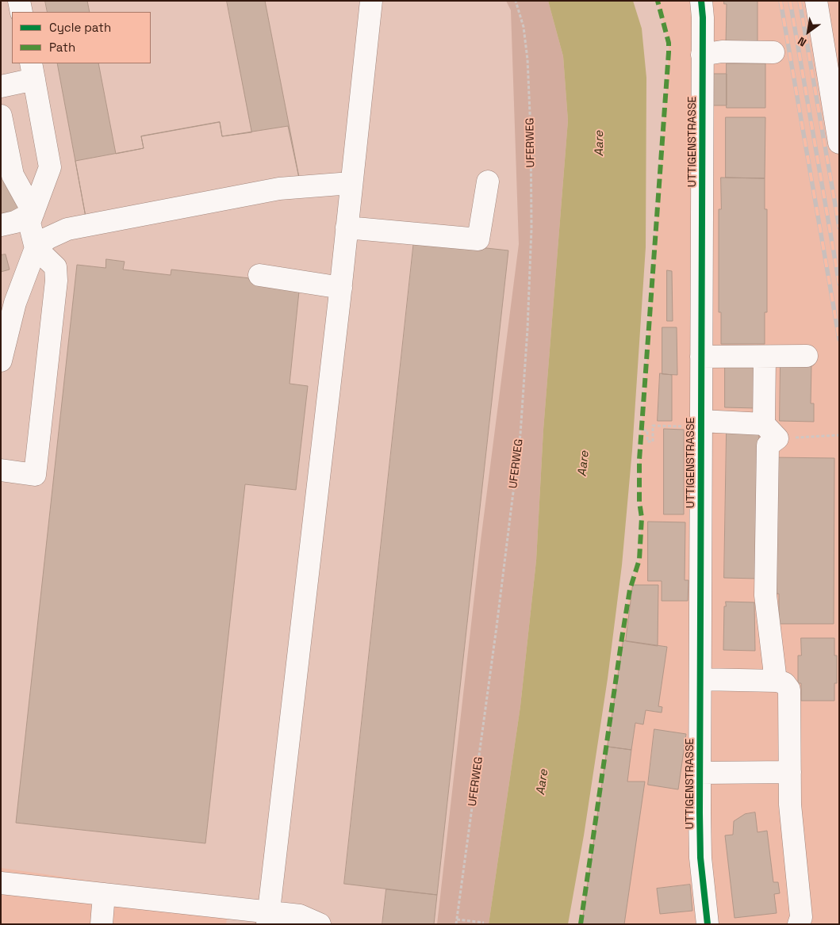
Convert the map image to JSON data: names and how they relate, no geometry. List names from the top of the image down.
{
  "streets": {
    "street": ["UTTIGENSTRASSE"],
    "path": ["UFERWEG"]
  },
  "water": ["Aare"],
  "legend": ["Cycle path", "Path"],
  "north": "bottom left"
}
